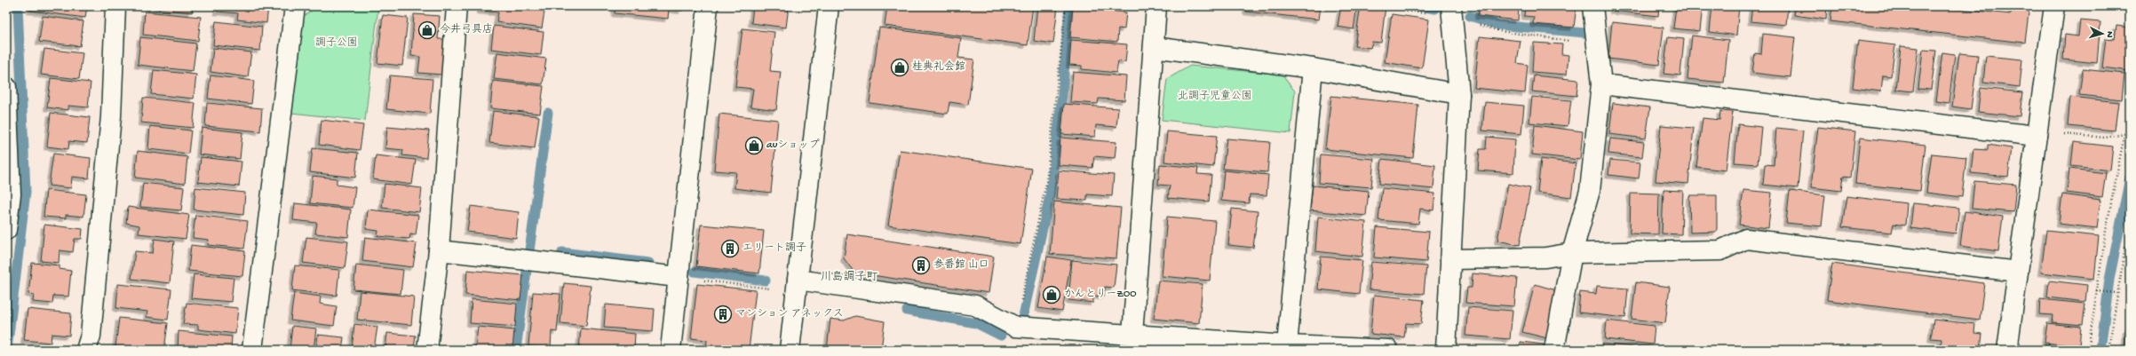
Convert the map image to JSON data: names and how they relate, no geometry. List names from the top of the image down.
{
  "districts": ["川島調子町"],
  "parks": ["調子公園", "北調子児童公園"],
  "places": {
    "shop": [
      "今井弓具店",
      "桂典礼会館",
      "auショップ",
      "かんとりーZOO"
    ],
    "building": ["エリート調子", "参番館 山口", "マンション アネックス"]
  },
  "north": "right"
}
